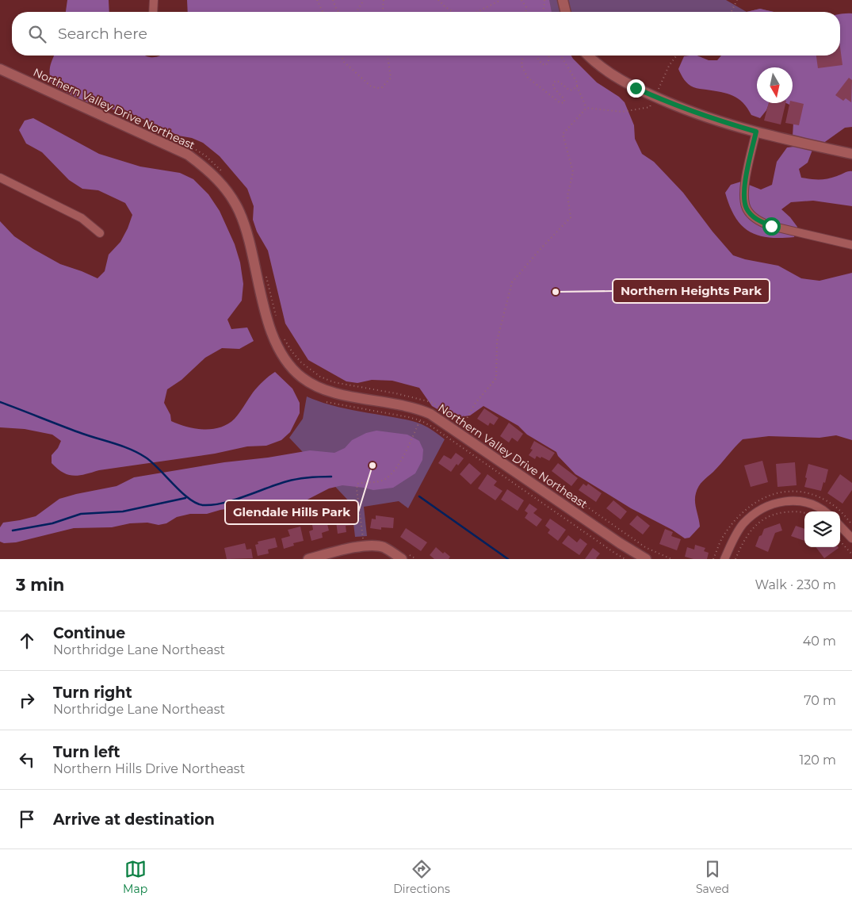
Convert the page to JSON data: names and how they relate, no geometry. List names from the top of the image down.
{
  "streets": {
    "street": ["Northern Valley Drive Northeast"]
  },
  "places": ["Northern Heights Park", "Glendale Hills Park"],
  "north": "bottom",
  "page": {
    "search": "Search here",
    "heading": ["3 min", "Walk · 230 m"],
    "list": [
      ["Continue", "Northridge Lane Northeast", "40 m"],
      ["Turn right", "Northridge Lane Northeast", "70 m"],
      ["Turn left", "Northern Hills Drive Northeast", "120 m"],
      "Arrive at destination"
    ],
    "nav": ["Map", "Directions", "Saved"]
  }
}
